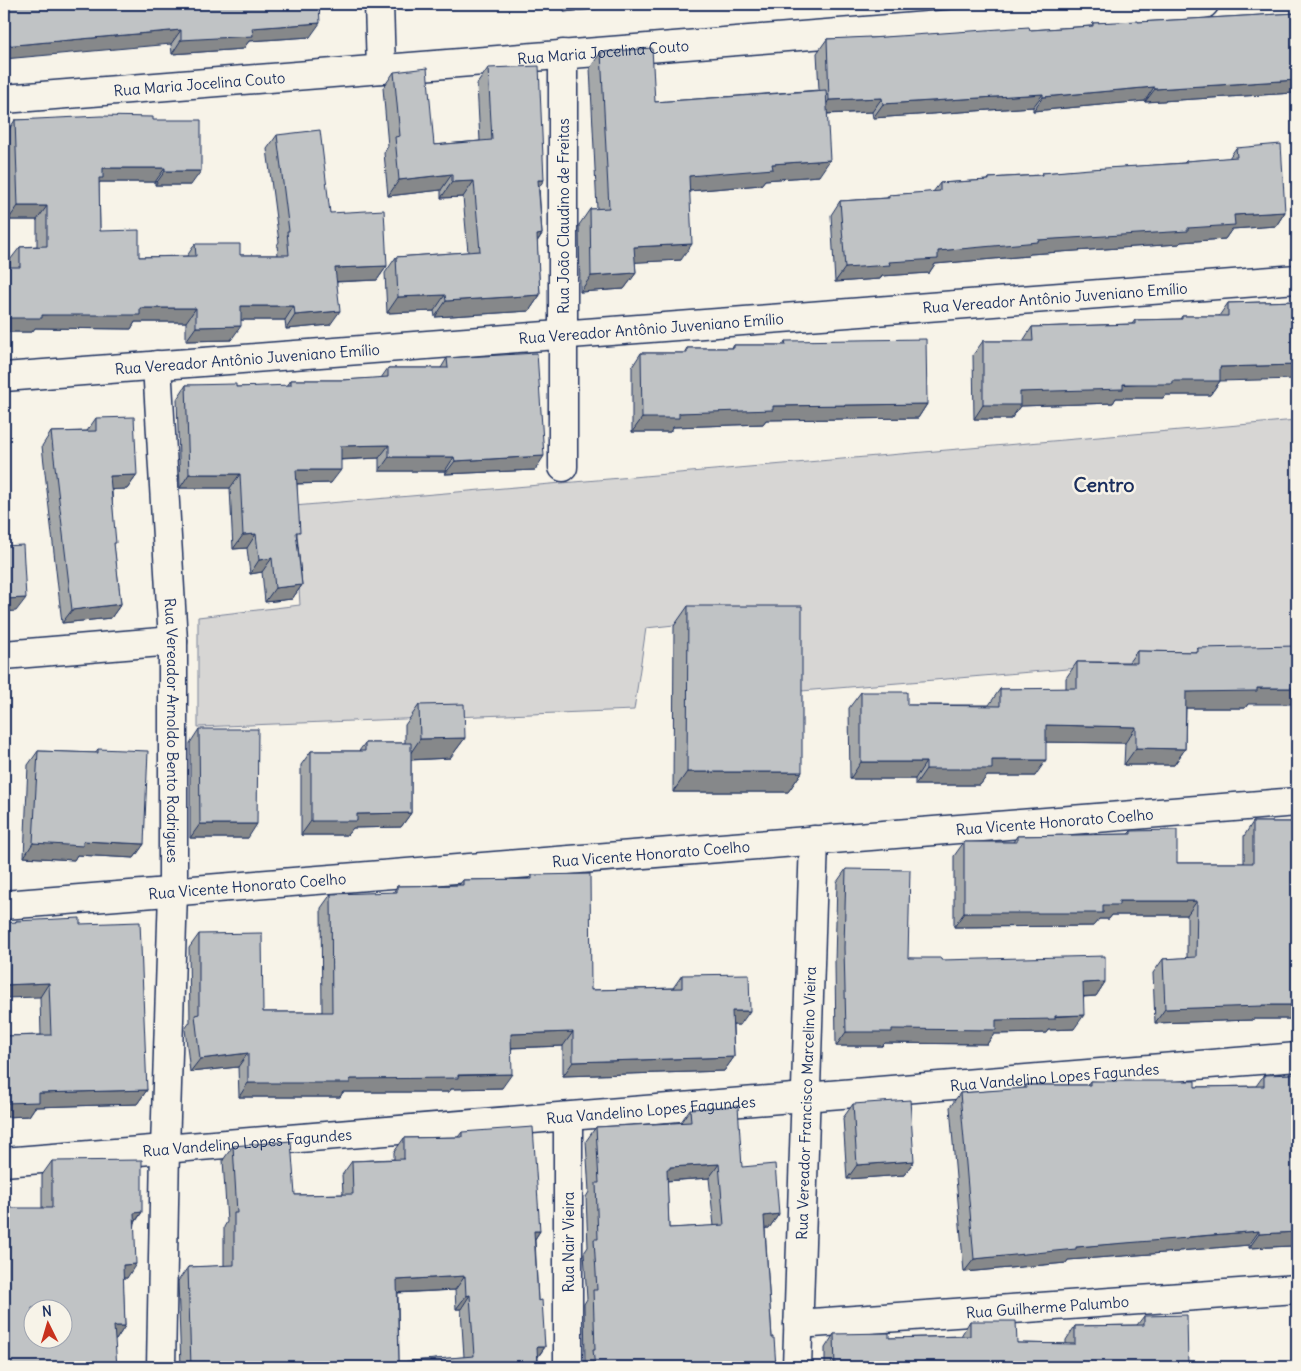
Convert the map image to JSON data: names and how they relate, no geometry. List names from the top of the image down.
{
  "streets": {
    "street": [
      "Rua Maria Jocelina Couto",
      "Rua João Claudino de Freitas",
      "Rua Vereador Antônio Juveniano Emílio",
      "Rua Vereador Arnoldo Bento Rodrigues",
      "Rua Vicente Honorato Coelho",
      "Rua Vandelino Lopes Fagundes",
      "Rua Vereador Francisco Marcelino Vieira",
      "Rua Nair Vieira",
      "Rua Guilherme Palumbo"
    ]
  },
  "crossings": [
    ["Rua Maria Jocelina Couto", "Rua João Claudino de Freitas"],
    ["Rua João Claudino de Freitas", "Rua Vereador Antônio Juveniano Emílio"],
    ["Rua Vereador Antônio Juveniano Emílio", "Rua Vereador Arnoldo Bento Rodrigues"],
    ["Rua Vereador Arnoldo Bento Rodrigues", "Rua Vicente Honorato Coelho"],
    ["Rua Vereador Arnoldo Bento Rodrigues", "Rua Vandelino Lopes Fagundes"],
    ["Rua Vicente Honorato Coelho", "Rua Vereador Francisco Marcelino Vieira"],
    ["Rua Vandelino Lopes Fagundes", "Rua Vereador Francisco Marcelino Vieira"],
    ["Rua Vandelino Lopes Fagundes", "Rua Nair Vieira"],
    ["Rua Vereador Francisco Marcelino Vieira", "Rua Guilherme Palumbo"]
  ],
  "districts": ["Centro"],
  "north": "top"
}
